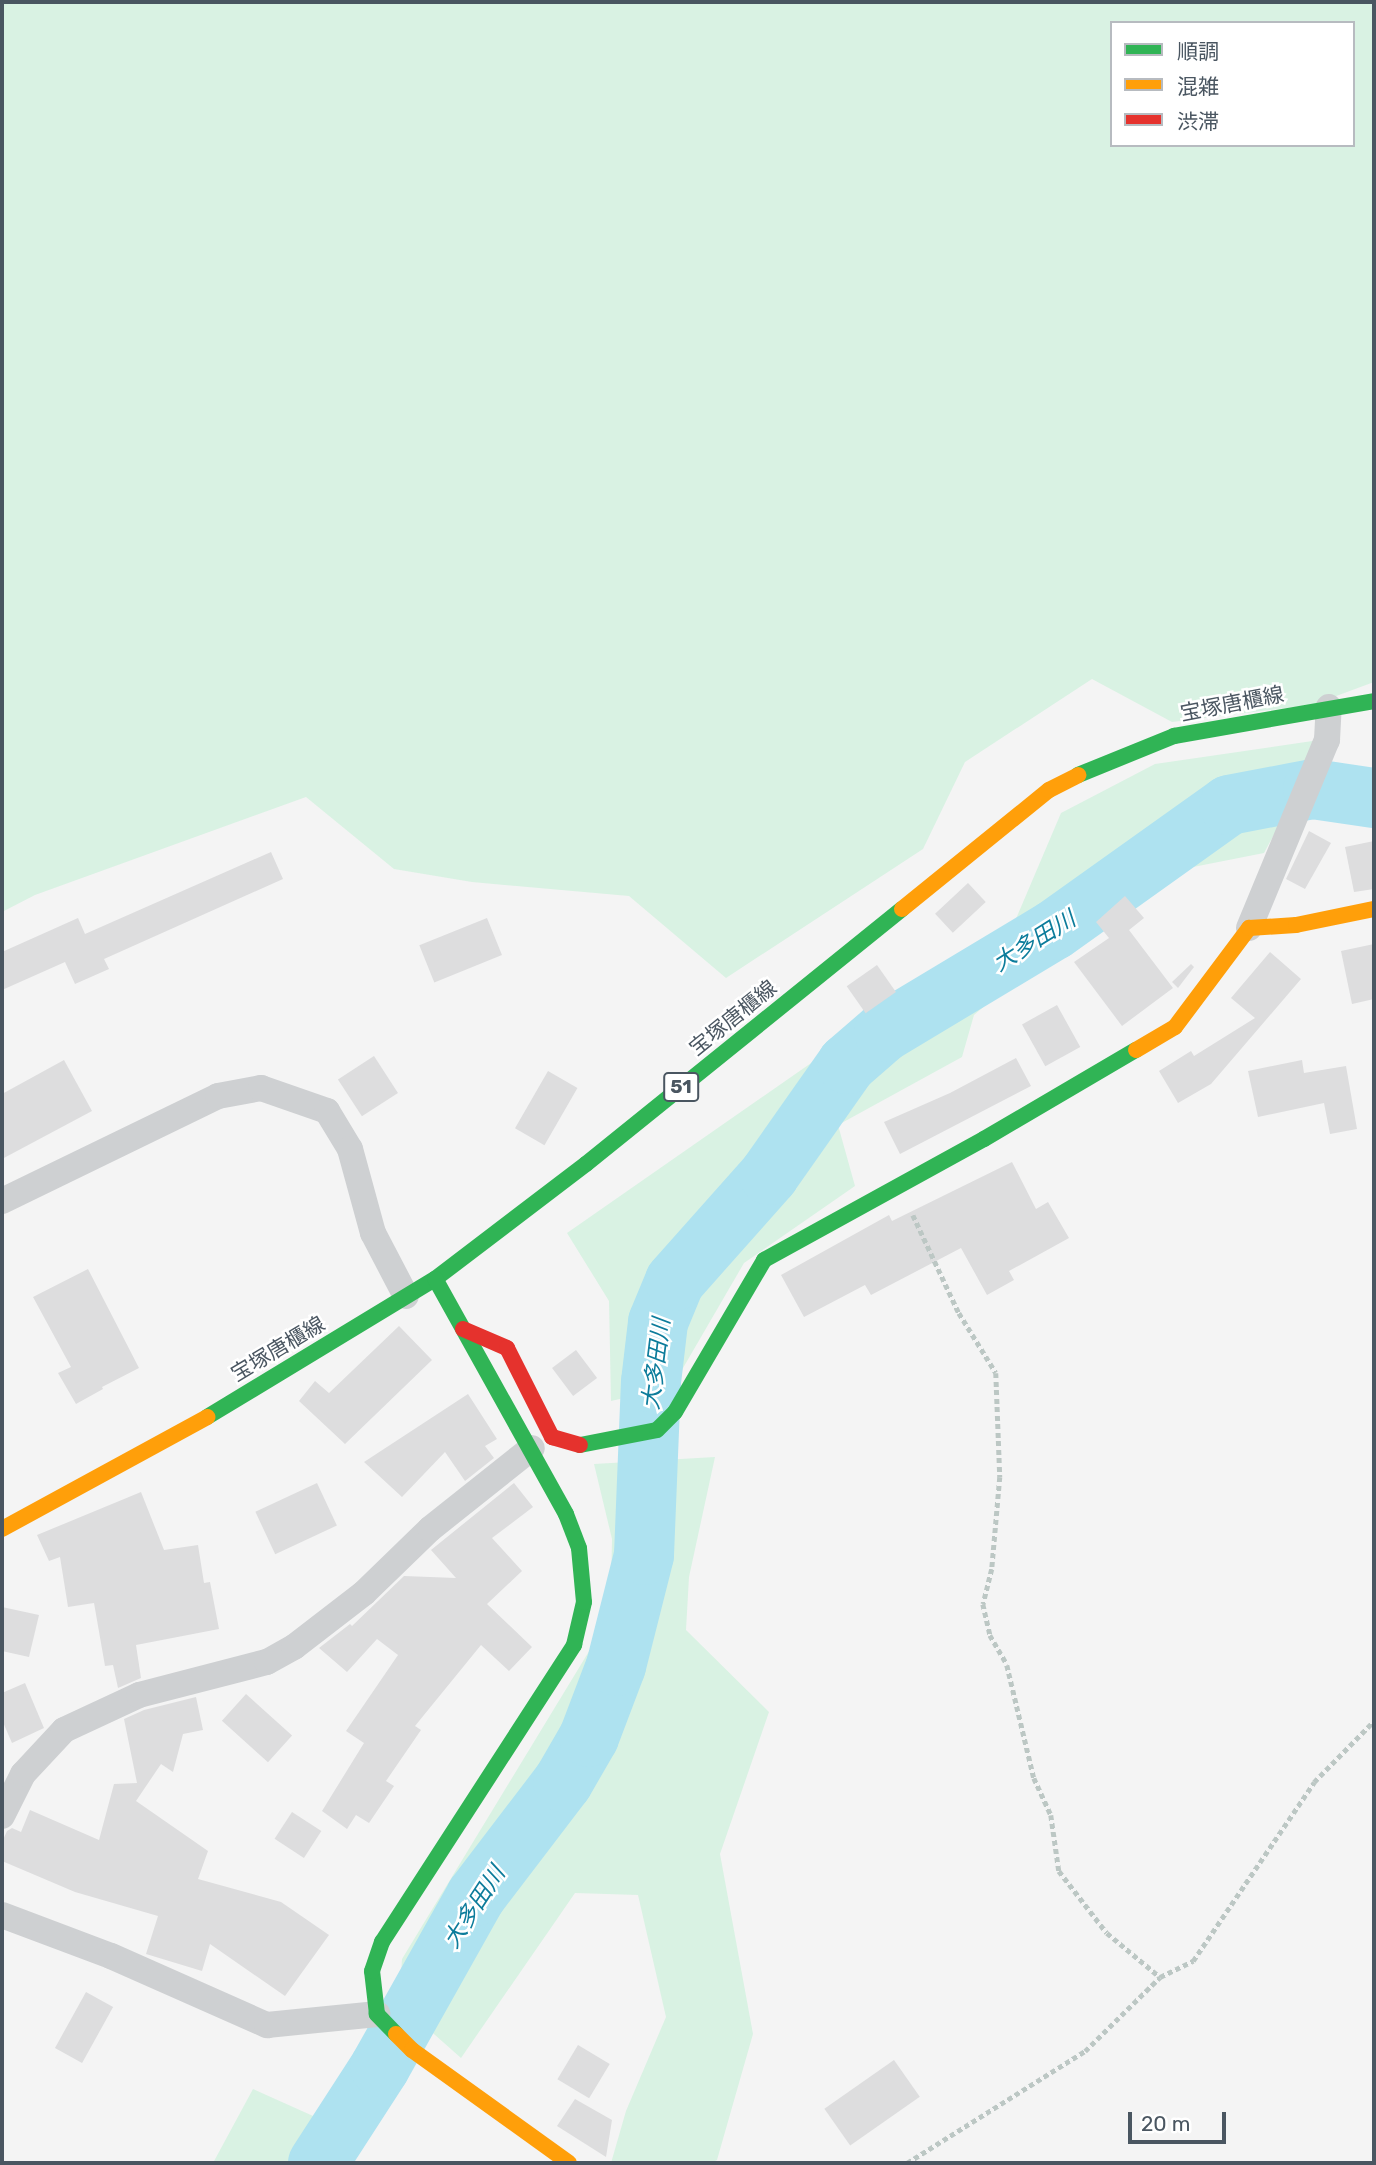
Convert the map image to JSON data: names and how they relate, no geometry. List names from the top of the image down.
{
  "streets": {
    "street": ["宝塚唐櫃線", "51"]
  },
  "water": ["大多田川"],
  "legend": ["順調", "混雑", "渋滞"],
  "scale_bar": "20 m"
}
